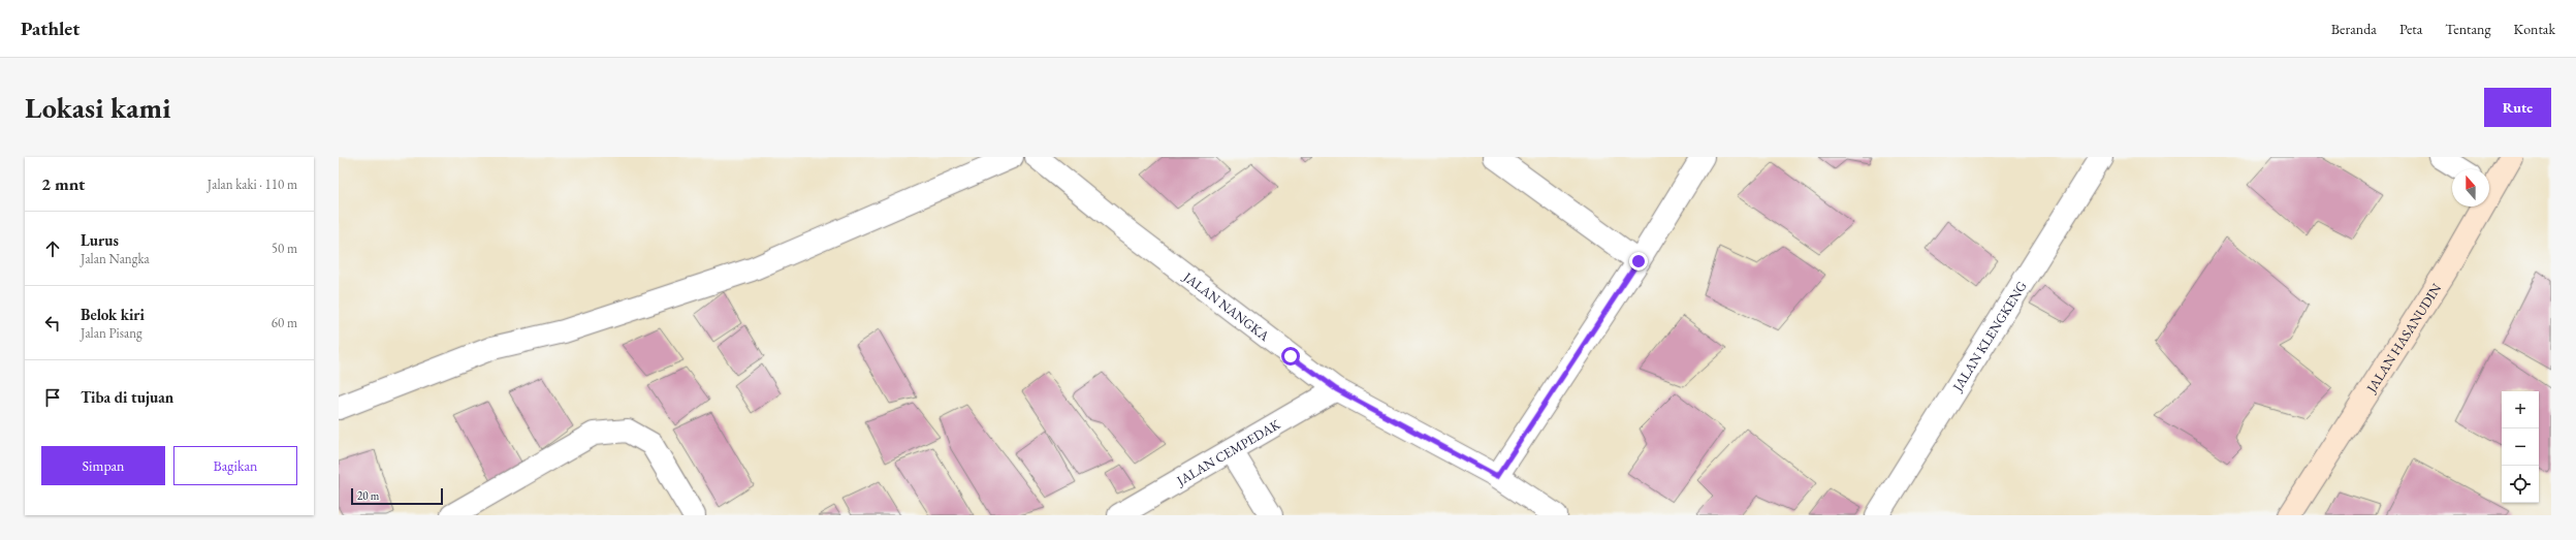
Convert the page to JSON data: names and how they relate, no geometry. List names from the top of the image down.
{
  "streets": {
    "main road": ["JALAN HASANUDIN"],
    "street": ["JALAN NANGKA", "JALAN KLENGKENG", "JALAN CEMPEDAK"]
  },
  "crossings": [
    ["JALAN NANGKA", "JALAN CEMPEDAK"]
  ],
  "scale_bar": "20 m",
  "north": "top",
  "page": {
    "header": "Pathlet",
    "nav": [
      "Beranda",
      "Peta",
      "Tentang",
      "Kontak"
    ],
    "buttons": [
      "Rute",
      ["Simpan", "Bagikan"]
    ],
    "title": "Lokasi kami",
    "heading": ["2 mnt", "Jalan kaki · 110 m"],
    "list": [
      ["Lurus", "Jalan Nangka", "50 m"],
      ["Belok kiri", "Jalan Pisang", "60 m"],
      "Tiba di tujuan"
    ],
    "map_buttons": ["+", "−"],
    "scale": "20 m"
  }
}
